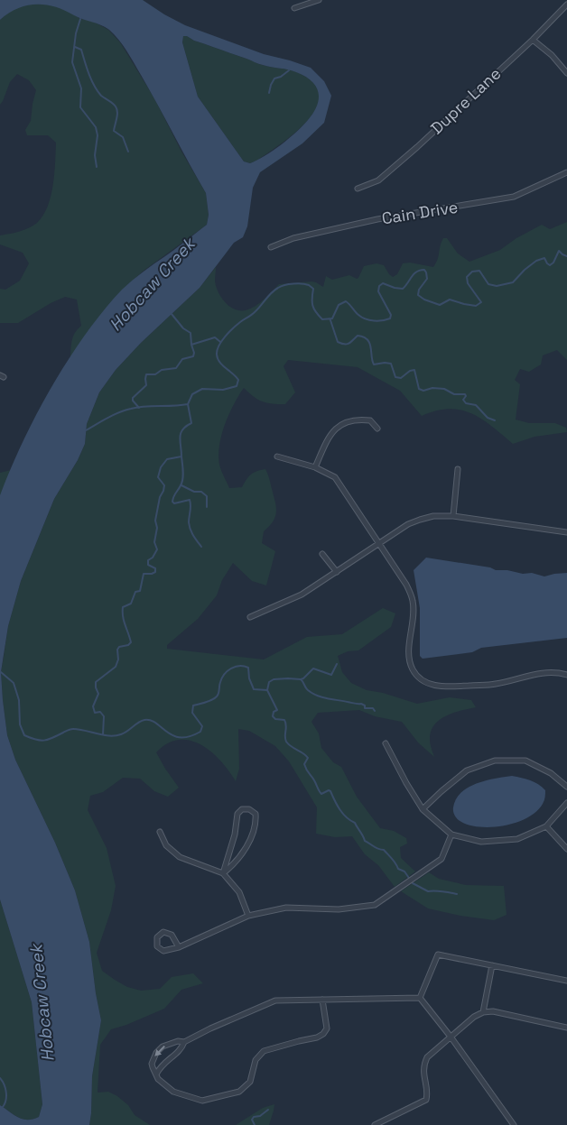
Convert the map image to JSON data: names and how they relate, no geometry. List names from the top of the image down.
{
  "streets": {
    "street": ["Dupre Lane", "Cain Drive"]
  },
  "water": ["Hobcaw Creek"]
}
